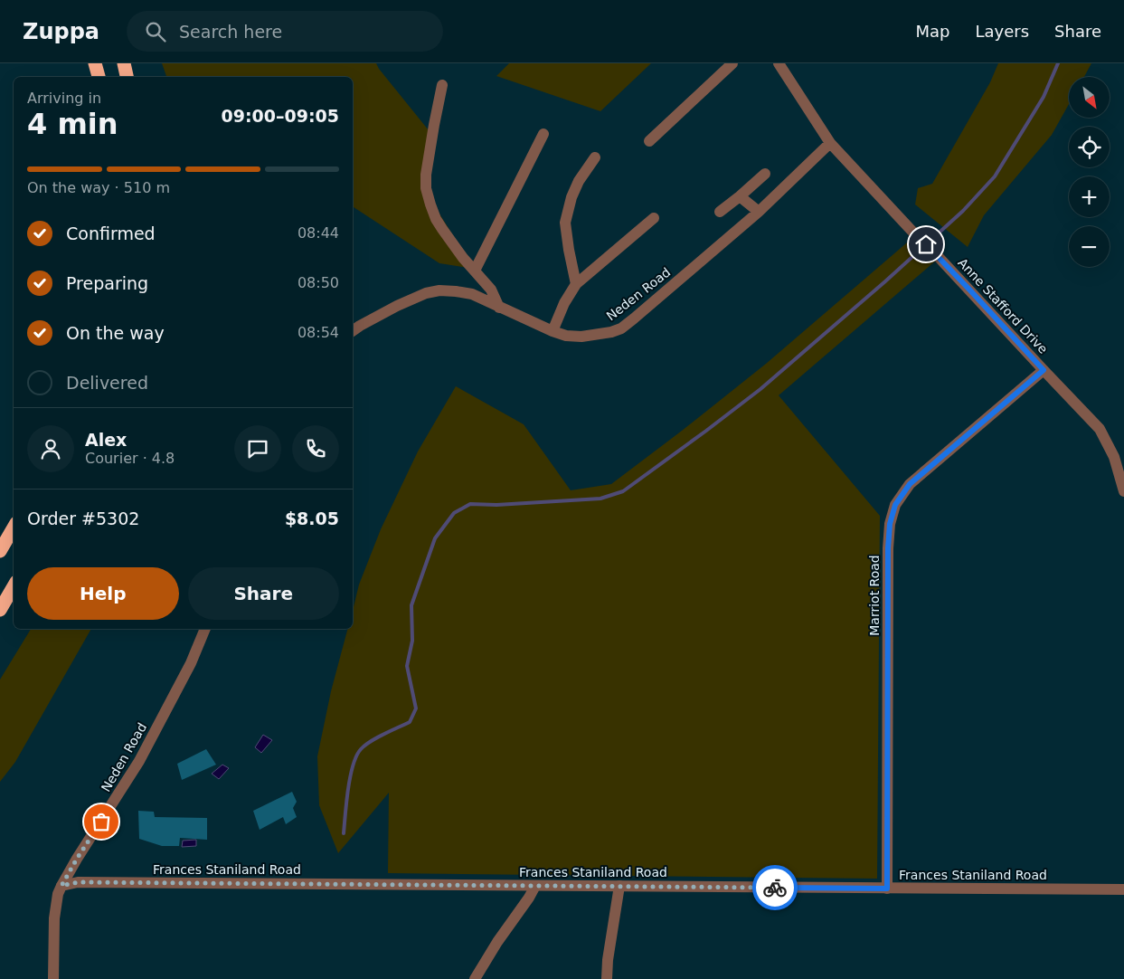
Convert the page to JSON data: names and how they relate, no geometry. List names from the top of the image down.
{
  "streets": {
    "street": [
      "Neden Road",
      "Anne Stafford Drive",
      "Marriot Road",
      "Frances Staniland Road"
    ]
  },
  "crossings": [
    ["Neden Road", "Anne Stafford Drive"],
    ["Neden Road", "Frances Staniland Road"],
    ["Anne Stafford Drive", "Marriot Road"],
    ["Marriot Road", "Frances Staniland Road"]
  ],
  "north": "bottom right",
  "page": {
    "header": "Zuppa",
    "search": "Search here",
    "nav": ["Map", "Layers", "Share"],
    "map_buttons": ["+", "−"],
    "heading": ["4 min", "Arriving in", "09:00–09:05"],
    "panel": [
      "Alex",
      "Courier · 4.8",
      "Order #5302",
      "$8.05"
    ],
    "bar": "On the way · 510 m",
    "list": [
      ["Confirmed", "08:44"],
      ["Preparing", "08:50"],
      ["On the way", "08:54"],
      "Delivered"
    ],
    "buttons": ["Help", "Share"]
  }
}
